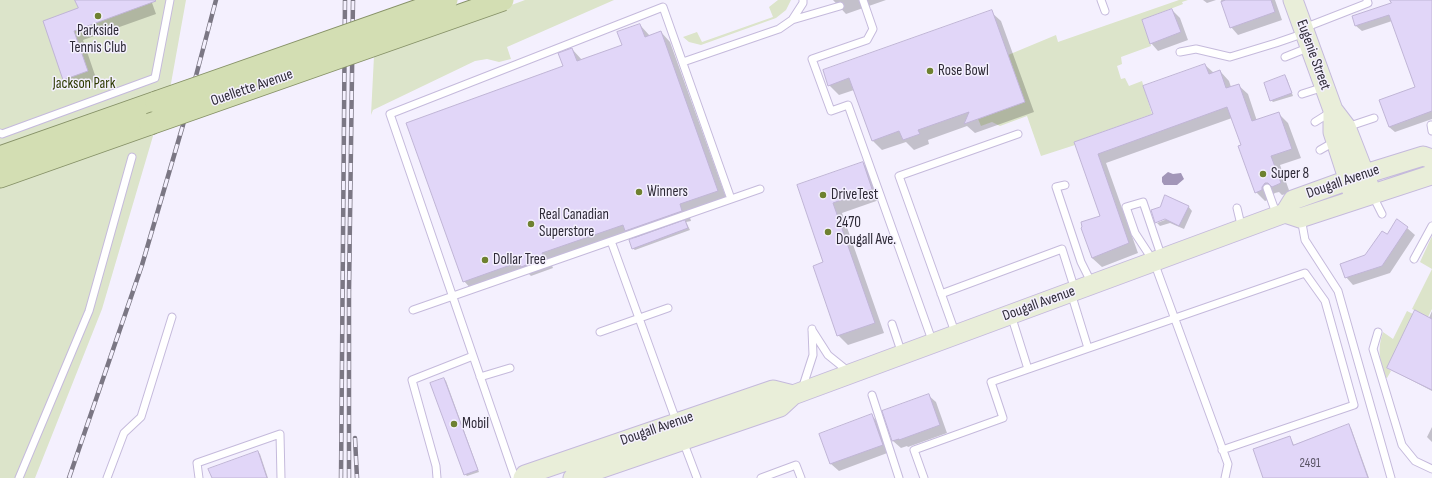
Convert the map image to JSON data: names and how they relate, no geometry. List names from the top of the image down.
{
  "streets": {
    "main road": ["Ouellette Avenue"],
    "street": ["Eugenie Street", "Dougall Avenue"]
  },
  "crossings": [
    ["Eugenie Street", "Dougall Avenue"]
  ],
  "parks": ["Jackson Park"],
  "places": [
    "Parkside Tennis Club",
    "Rose Bowl",
    "Super 8",
    "Winners",
    "DriveTest",
    "Real Canadian Superstore",
    "2470 Dougall Ave.",
    "Dollar Tree",
    "Mobil"
  ],
  "house_numbers": ["2491"]
}
